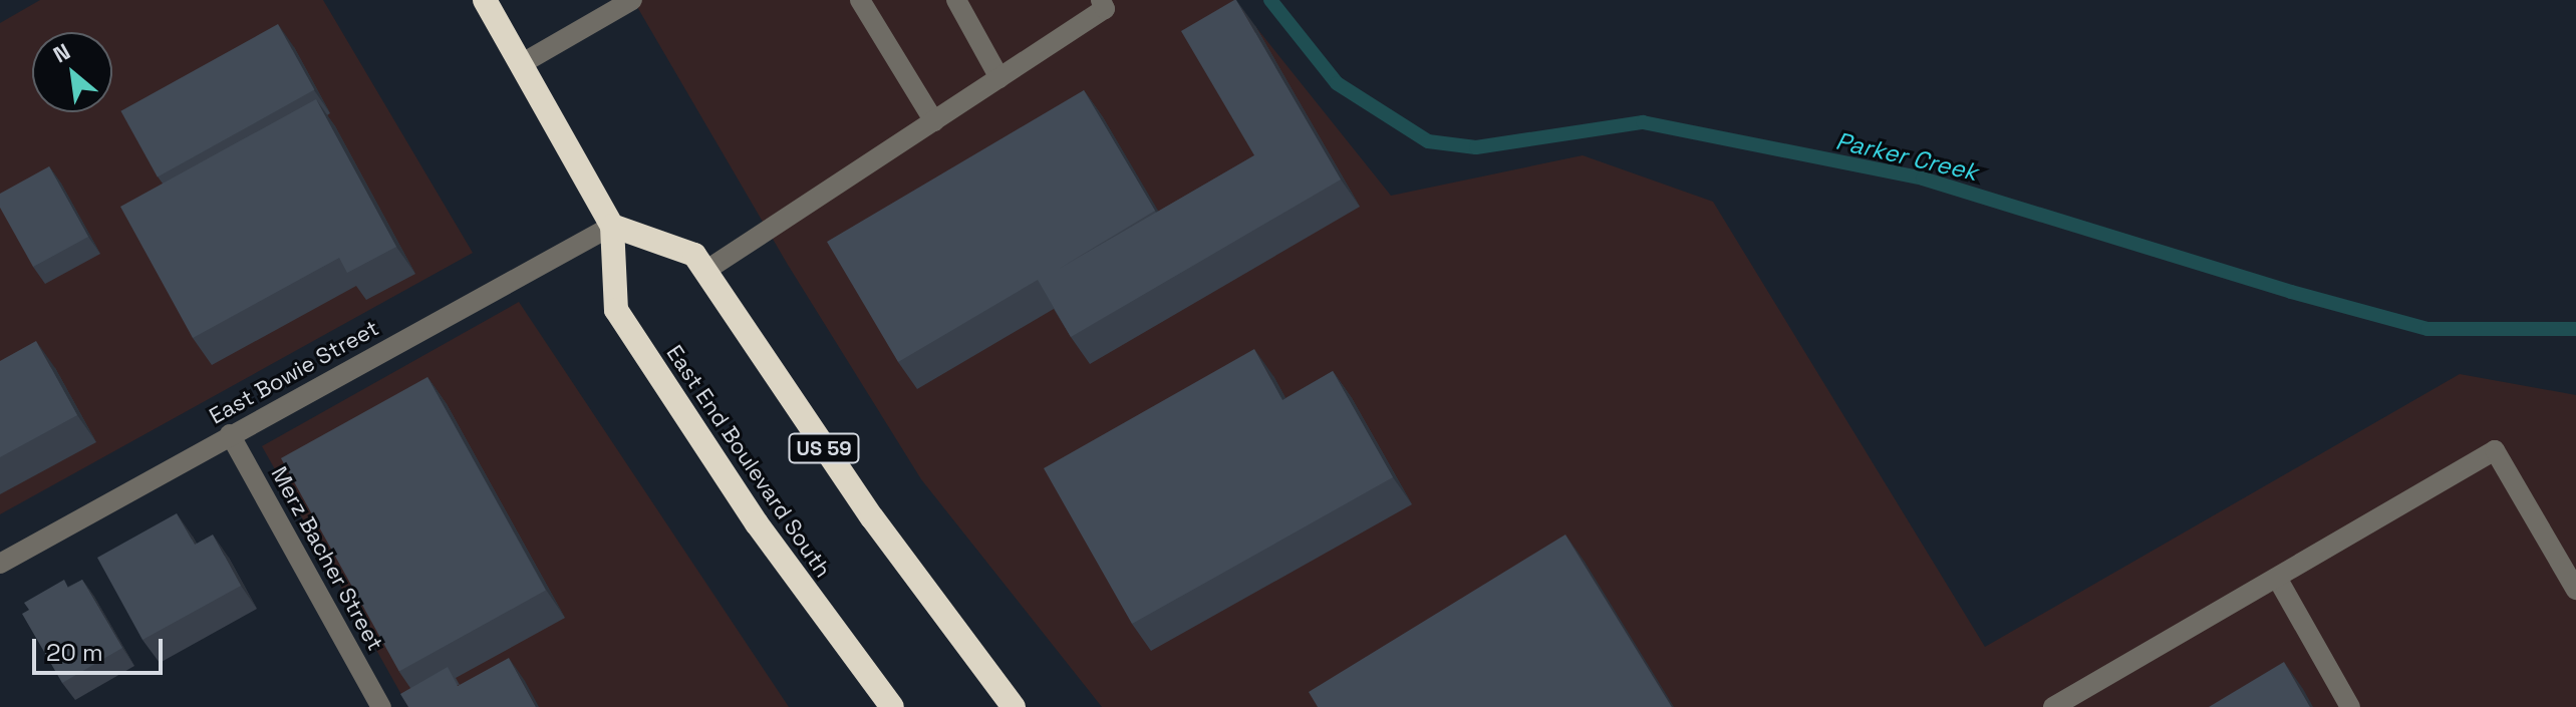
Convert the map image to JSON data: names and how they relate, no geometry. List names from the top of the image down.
{
  "streets": {
    "highway": ["US 59", "East End Boulevard South"],
    "street": ["East Bowie Street", "Merz Bacher Street"]
  },
  "crossings": [
    ["East Bowie Street", "US 59"],
    ["East Bowie Street", "East End Boulevard South"],
    ["East Bowie Street", "Merz Bacher Street"],
    ["US 59", "East End Boulevard South"]
  ],
  "water": ["Parker Creek"],
  "scale_bar": "20 m",
  "north": "top left"
}
